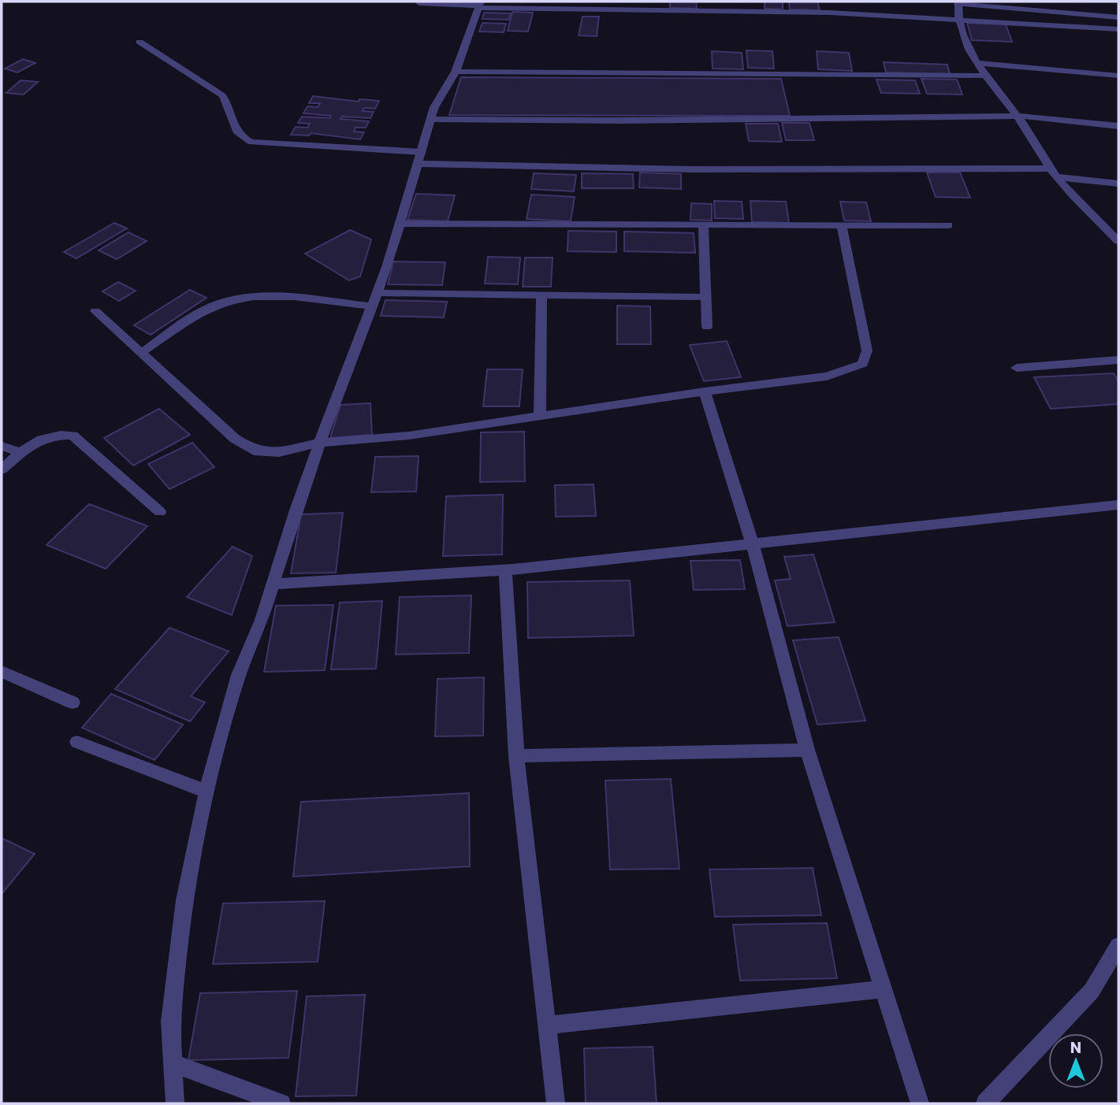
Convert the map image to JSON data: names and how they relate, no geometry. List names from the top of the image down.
{
  "north": "top"
}
